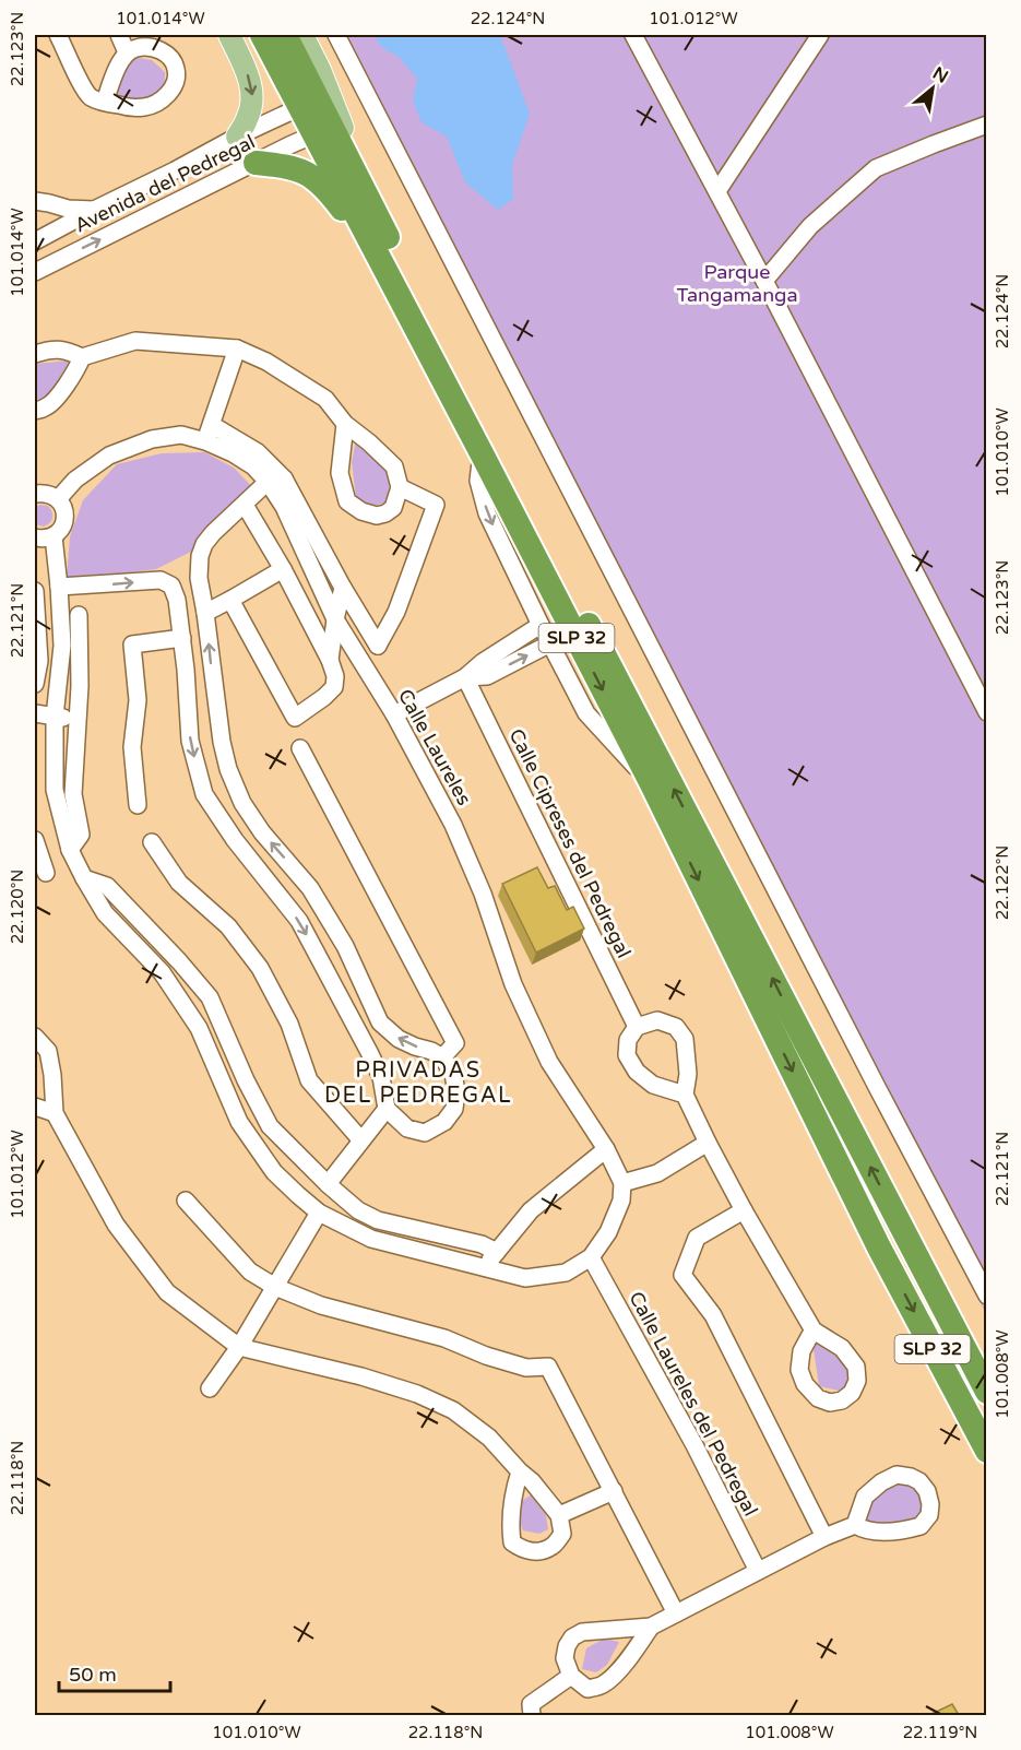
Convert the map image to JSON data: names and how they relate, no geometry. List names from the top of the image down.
{
  "streets": {
    "highway": ["SLP 32"],
    "street": [
      "Avenida del Pedregal",
      "Calle Laureles",
      "Calle Cipreses del Pedregal",
      "Calle Laureles del Pedregal"
    ]
  },
  "crossings": [
    ["Avenida del Pedregal", "SLP 32"]
  ],
  "districts": ["PRIVADAS DEL PEDREGAL"],
  "parks": ["Parque Tangamanga"],
  "scale_bar": "50 m",
  "north": "top right",
  "coordinates": [
    "101.014°W",
    "22.124°N",
    "101.012°W",
    "22.123°N",
    "101.010°W",
    "22.121°N",
    "22.122°N",
    "22.120°N",
    "101.008°W",
    "22.118°N",
    "22.119°N"
  ]
}
